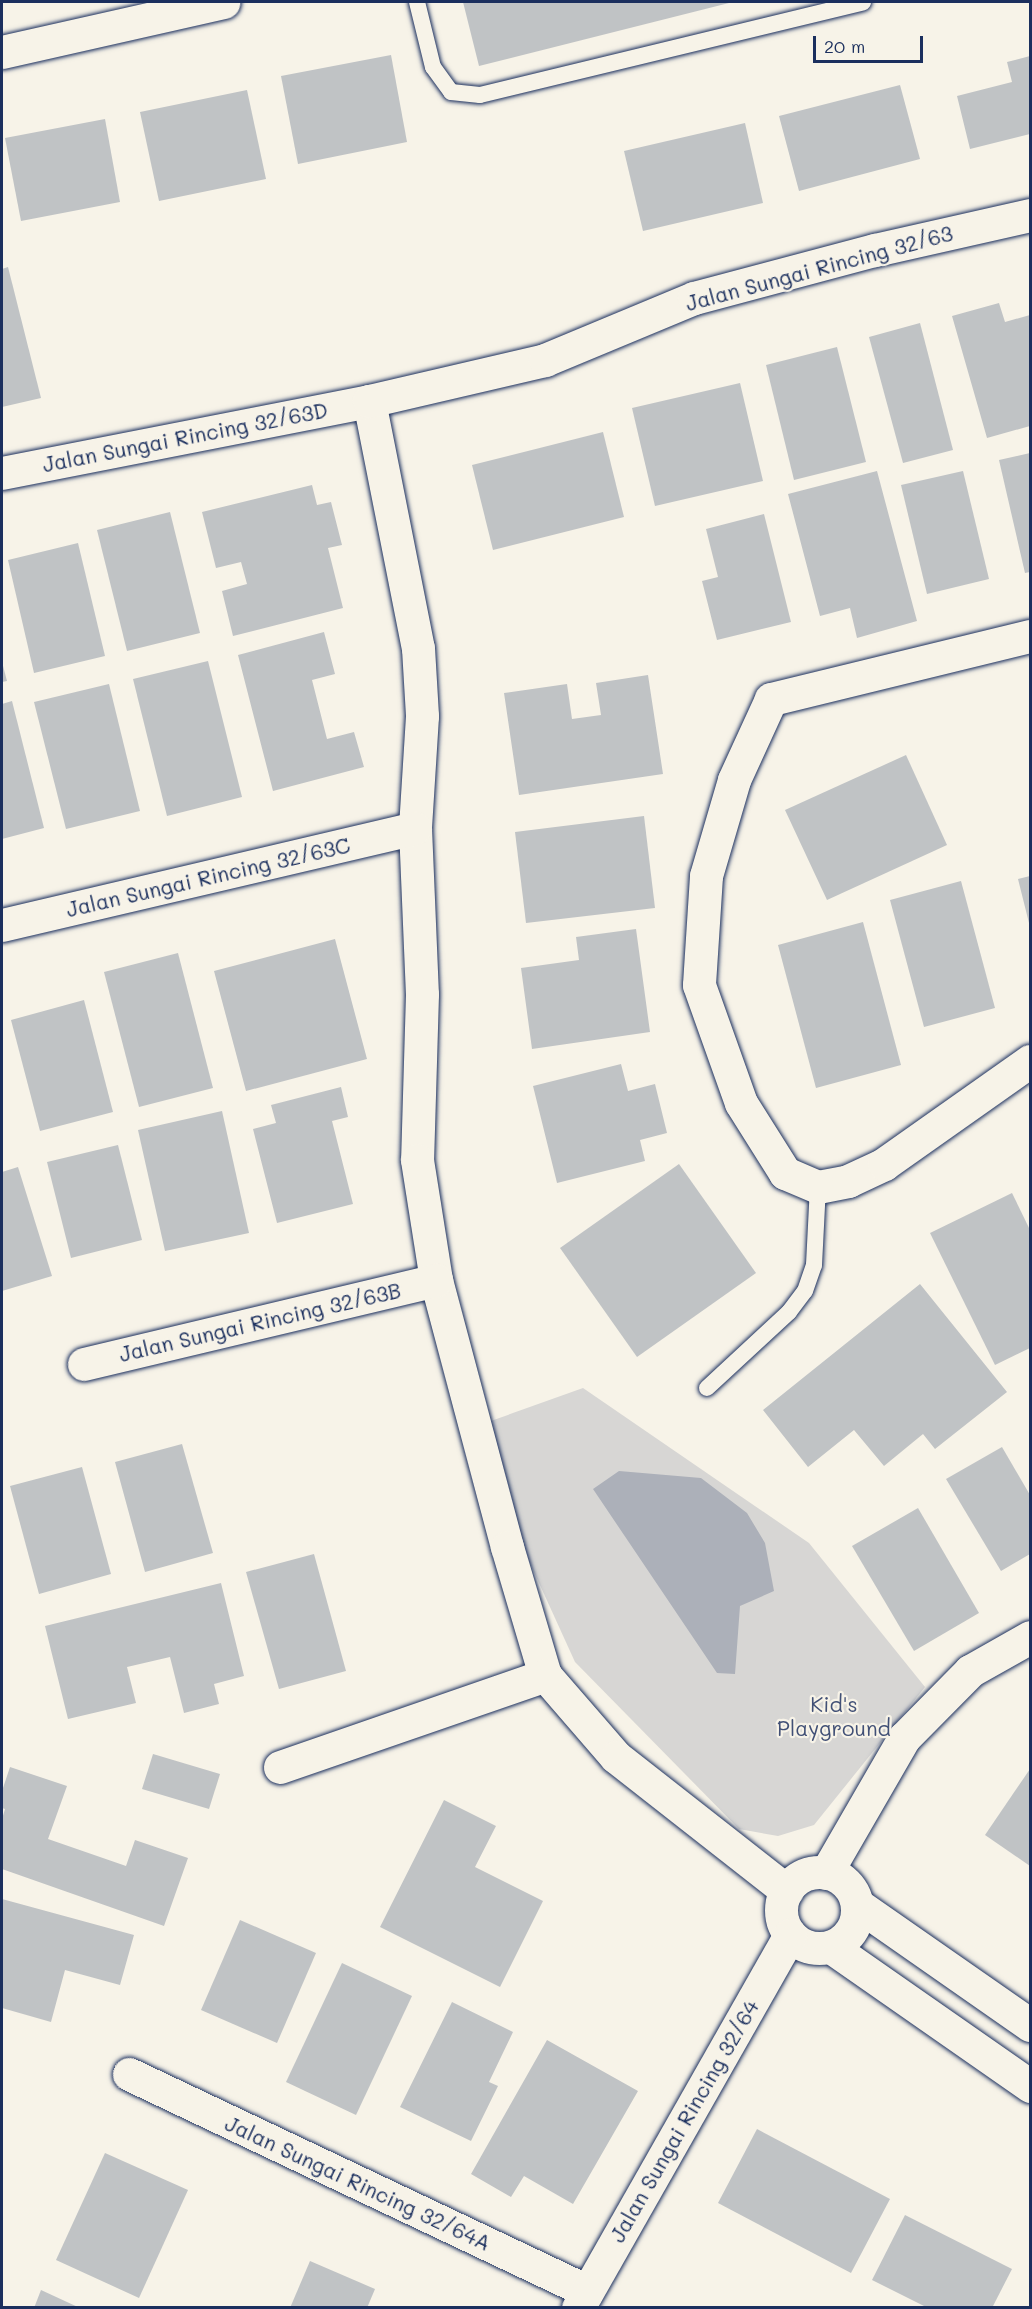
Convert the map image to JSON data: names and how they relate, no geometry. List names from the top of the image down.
{
  "streets": {
    "street": [
      "Jalan Sungai Rincing 32/63",
      "Jalan Sungai Rincing 32/63D",
      "Jalan Sungai Rincing 32/63C",
      "Jalan Sungai Rincing 32/63B",
      "Jalan Sungai Rincing 32/64",
      "Jalan Sungai Rincing 32/64A"
    ]
  },
  "crossings": [
    ["Jalan Sungai Rincing 32/63", "Jalan Sungai Rincing 32/63D"],
    ["Jalan Sungai Rincing 32/64", "Jalan Sungai Rincing 32/64A"]
  ],
  "parks": ["Kid's Playground"],
  "scale_bar": "20 m"
}
